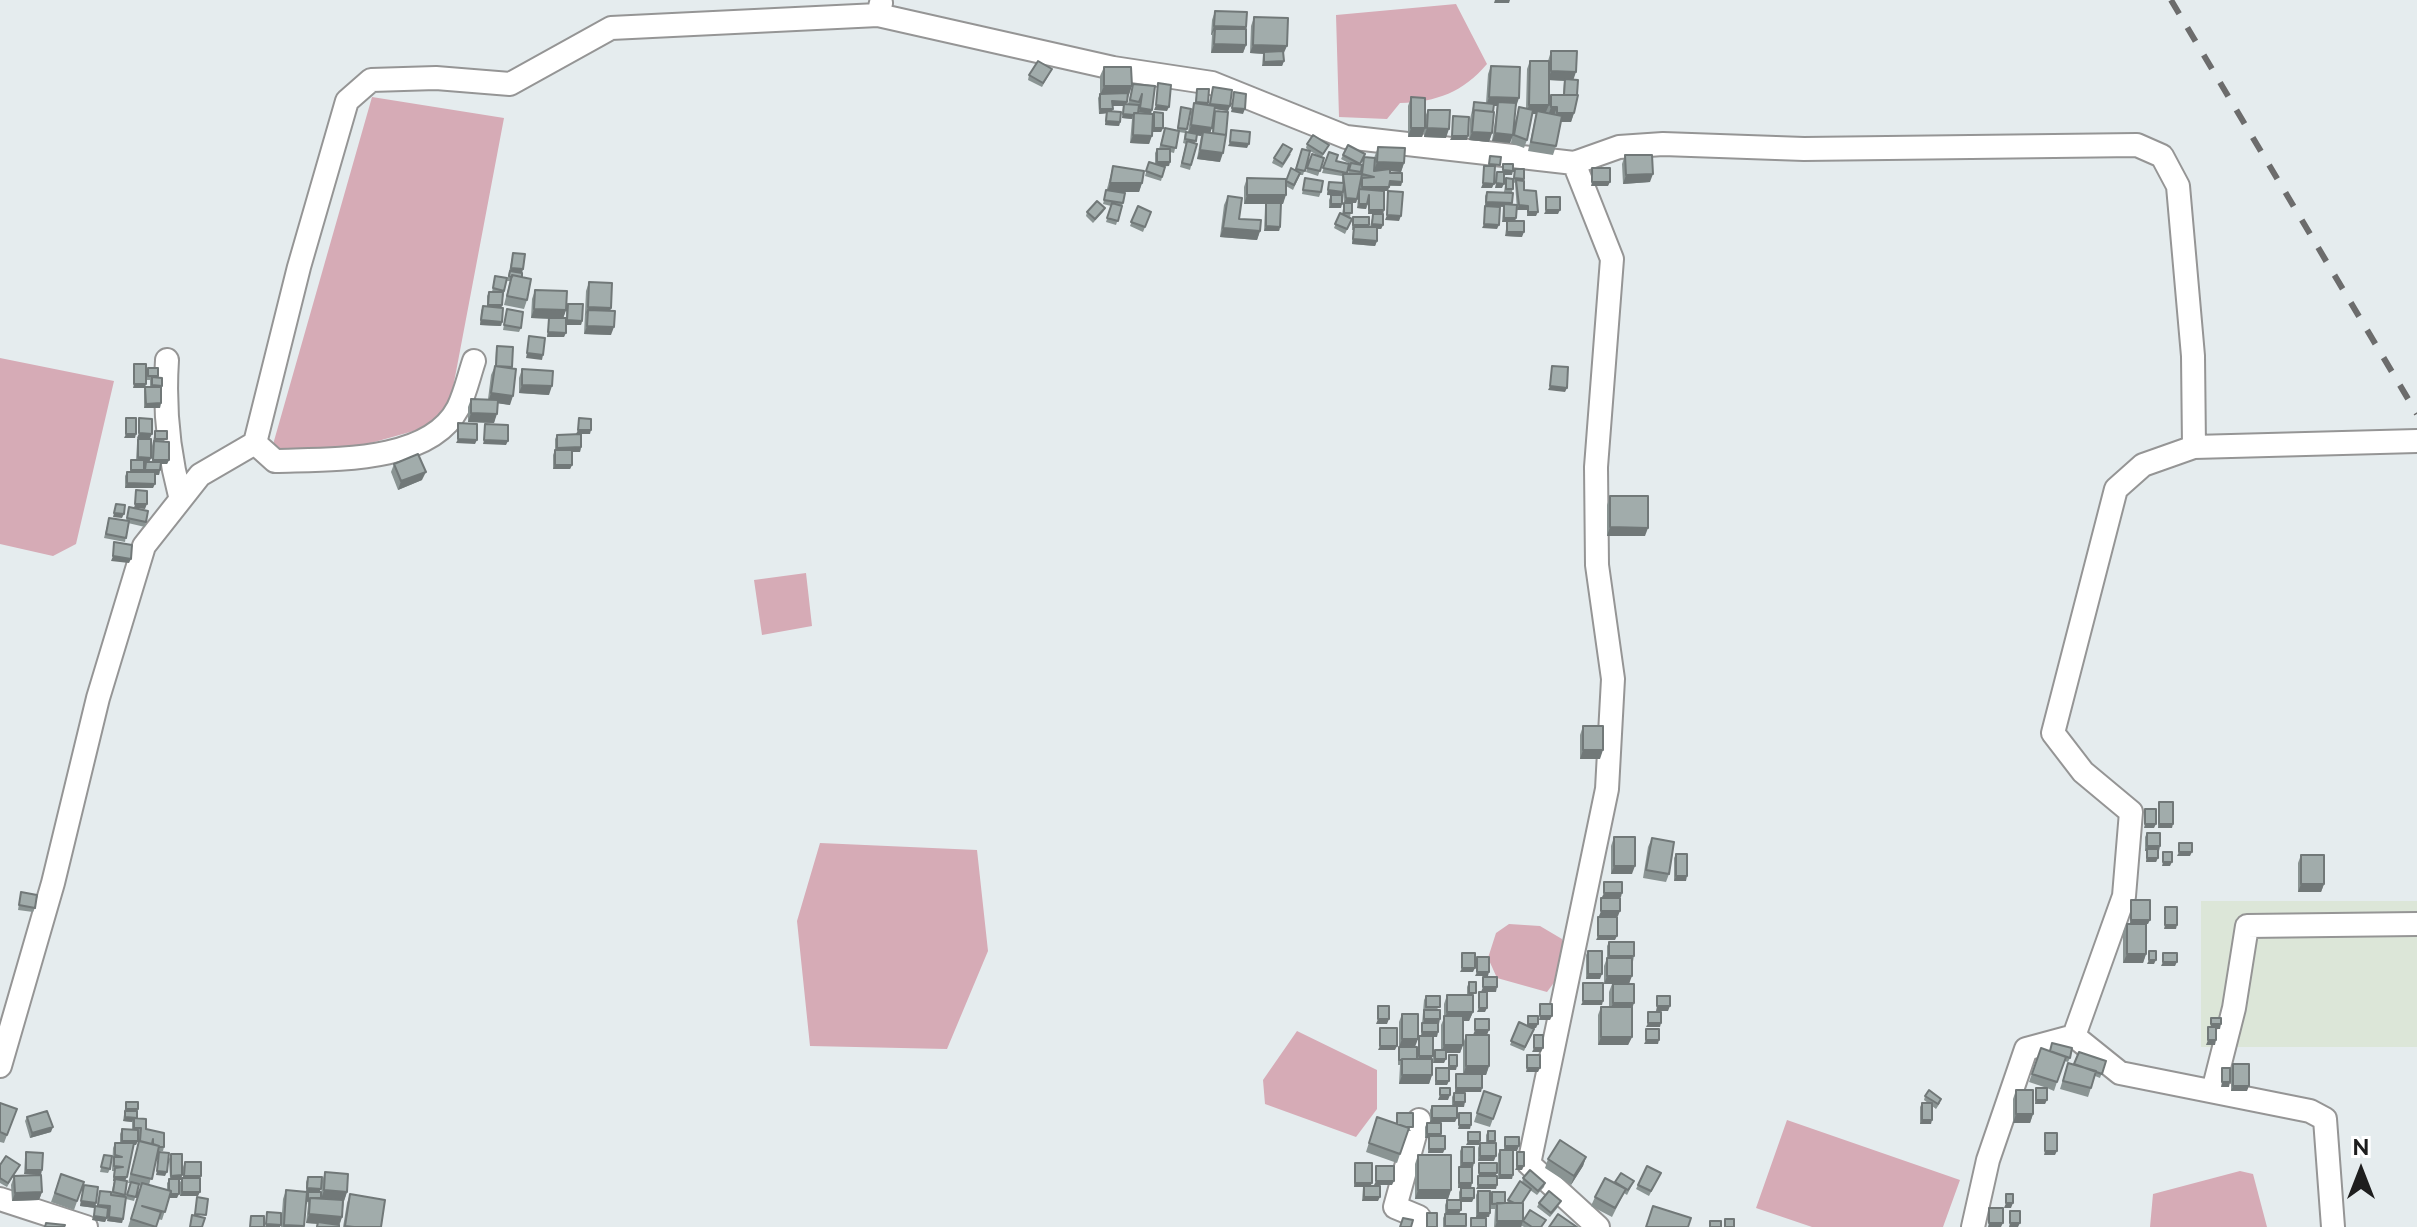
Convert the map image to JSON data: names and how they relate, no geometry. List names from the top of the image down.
{
  "north": "top"
}
